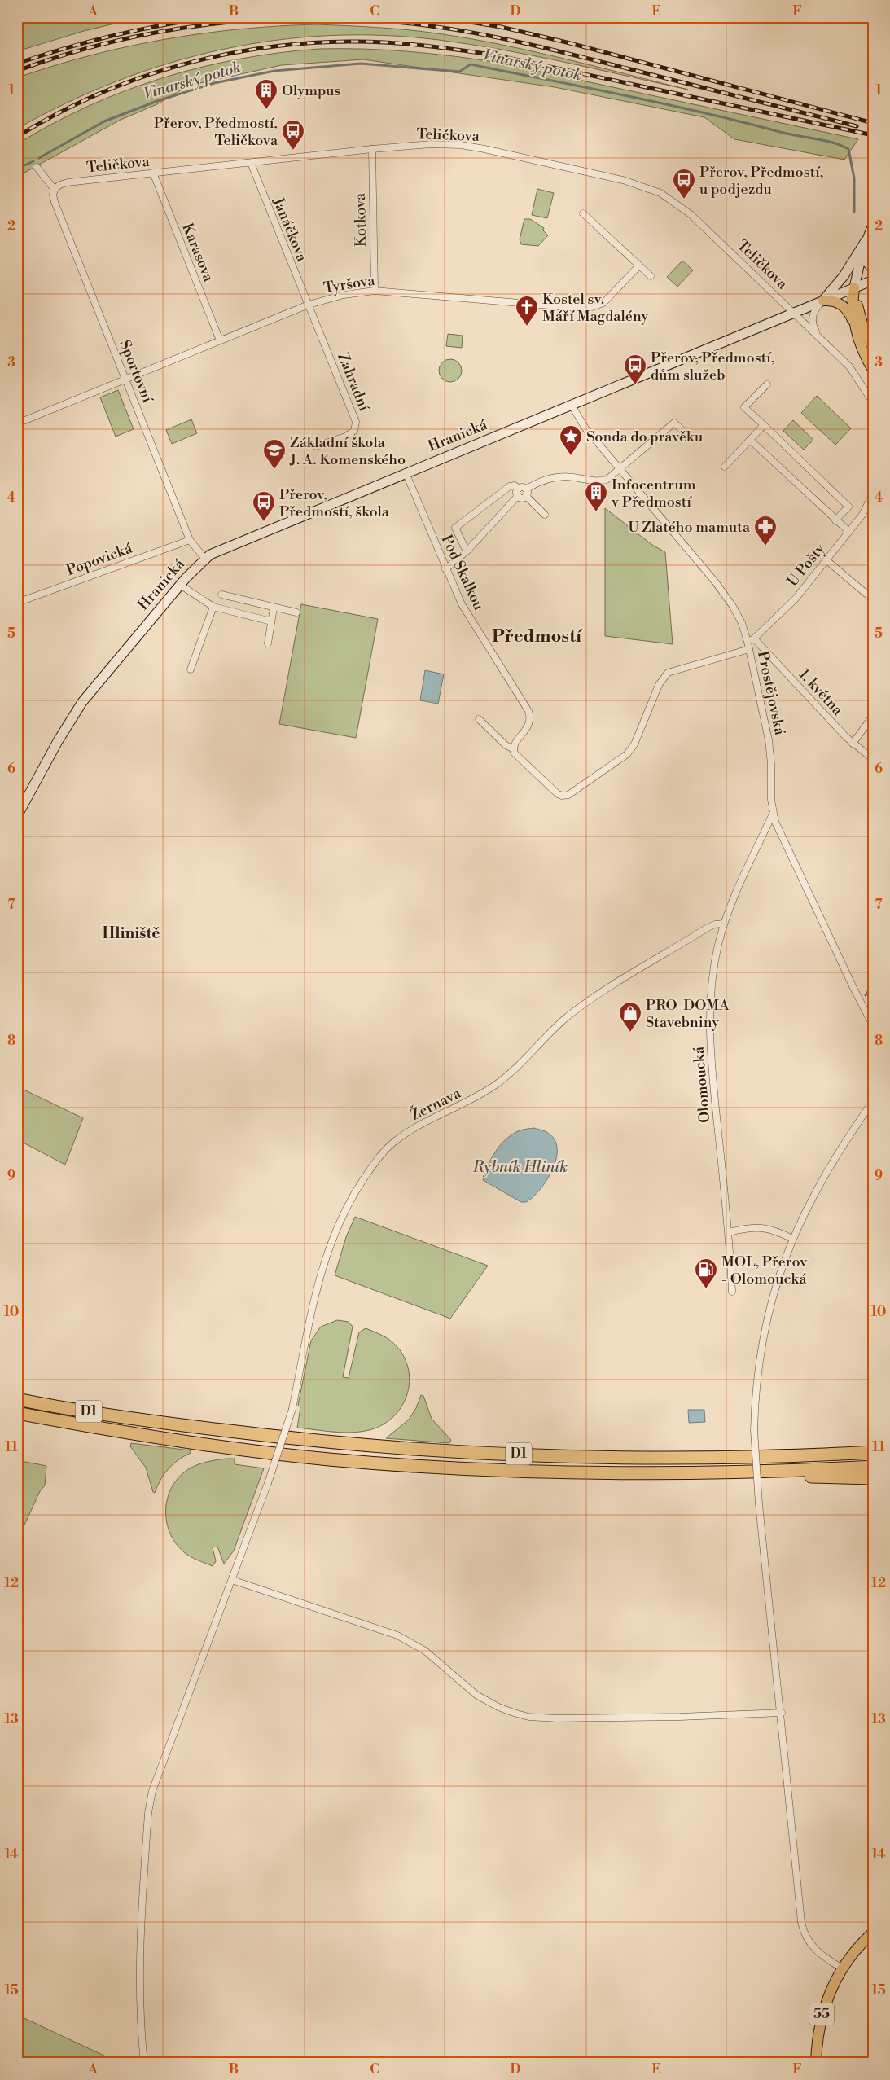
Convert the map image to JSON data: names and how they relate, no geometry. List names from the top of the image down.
{
  "streets": {
    "highway": ["D1"],
    "main road": ["Hranická", "55"],
    "street": [
      "Teličkova",
      "Kotkova",
      "Janáčkova",
      "Karasova",
      "Tyršova",
      "Sportovní",
      "Zahradní",
      "Popovická",
      "U Pošty",
      "Pod Skalkou",
      "1. května",
      "Prostějovská",
      "Olomoucká",
      "Žernava"
    ]
  },
  "crossings": [
    ["Teličkova", "Kotkova"],
    ["Teličkova", "Janáčkova"],
    ["Teličkova", "Karasova"],
    ["Teličkova", "Sportovní"],
    ["Teličkova", "Hranická"],
    ["Kotkova", "Tyršova"],
    ["Janáčkova", "Tyršova"],
    ["Janáčkova", "Zahradní"],
    ["Karasova", "Tyršova"],
    ["Tyršova", "Sportovní"],
    ["Tyršova", "Zahradní"],
    ["Sportovní", "Hranická"],
    ["Sportovní", "Popovická"],
    ["Hranická", "Pod Skalkou"],
    ["Hranická", "Prostějovská"],
    ["U Pošty", "1. května"],
    ["U Pošty", "Prostějovská"],
    ["Prostějovská", "Olomoucká"],
    ["Olomoucká", "Žernava"]
  ],
  "districts": ["Předmostí", "Hliniště"],
  "water": ["Vinarský potok", "Rybník Hliník"],
  "places": {
    "building": ["Olympus", "Infocentrum v Předmostí"],
    "bus stop": [
      "Přerov, Předmostí, Teličkova",
      "Přerov, Předmostí, u podjezdu",
      "Přerov, Předmostí, dům služeb",
      "Přerov, Předmostí, škola"
    ],
    "church": ["Kostel sv. Máří Magdalény"],
    "place": ["Sonda do pravěku"],
    "school or university": ["Základní škola J. A. Komenského"],
    "pharmacy": ["U Zlatého mamuta"],
    "shop": ["PRO-DOMA Stavebniny"],
    "fuel station": ["MOL, Přerov - Olomoucká"]
  },
  "grid": {
    "columns": [
      "A",
      "B",
      "C",
      "D",
      "E",
      "F"
    ],
    "rows": [
      "1",
      "2",
      "3",
      "4",
      "5",
      "6",
      "7",
      "8",
      "9",
      "10",
      "11",
      "12",
      "13",
      "14",
      "15"
    ]
  }
}
